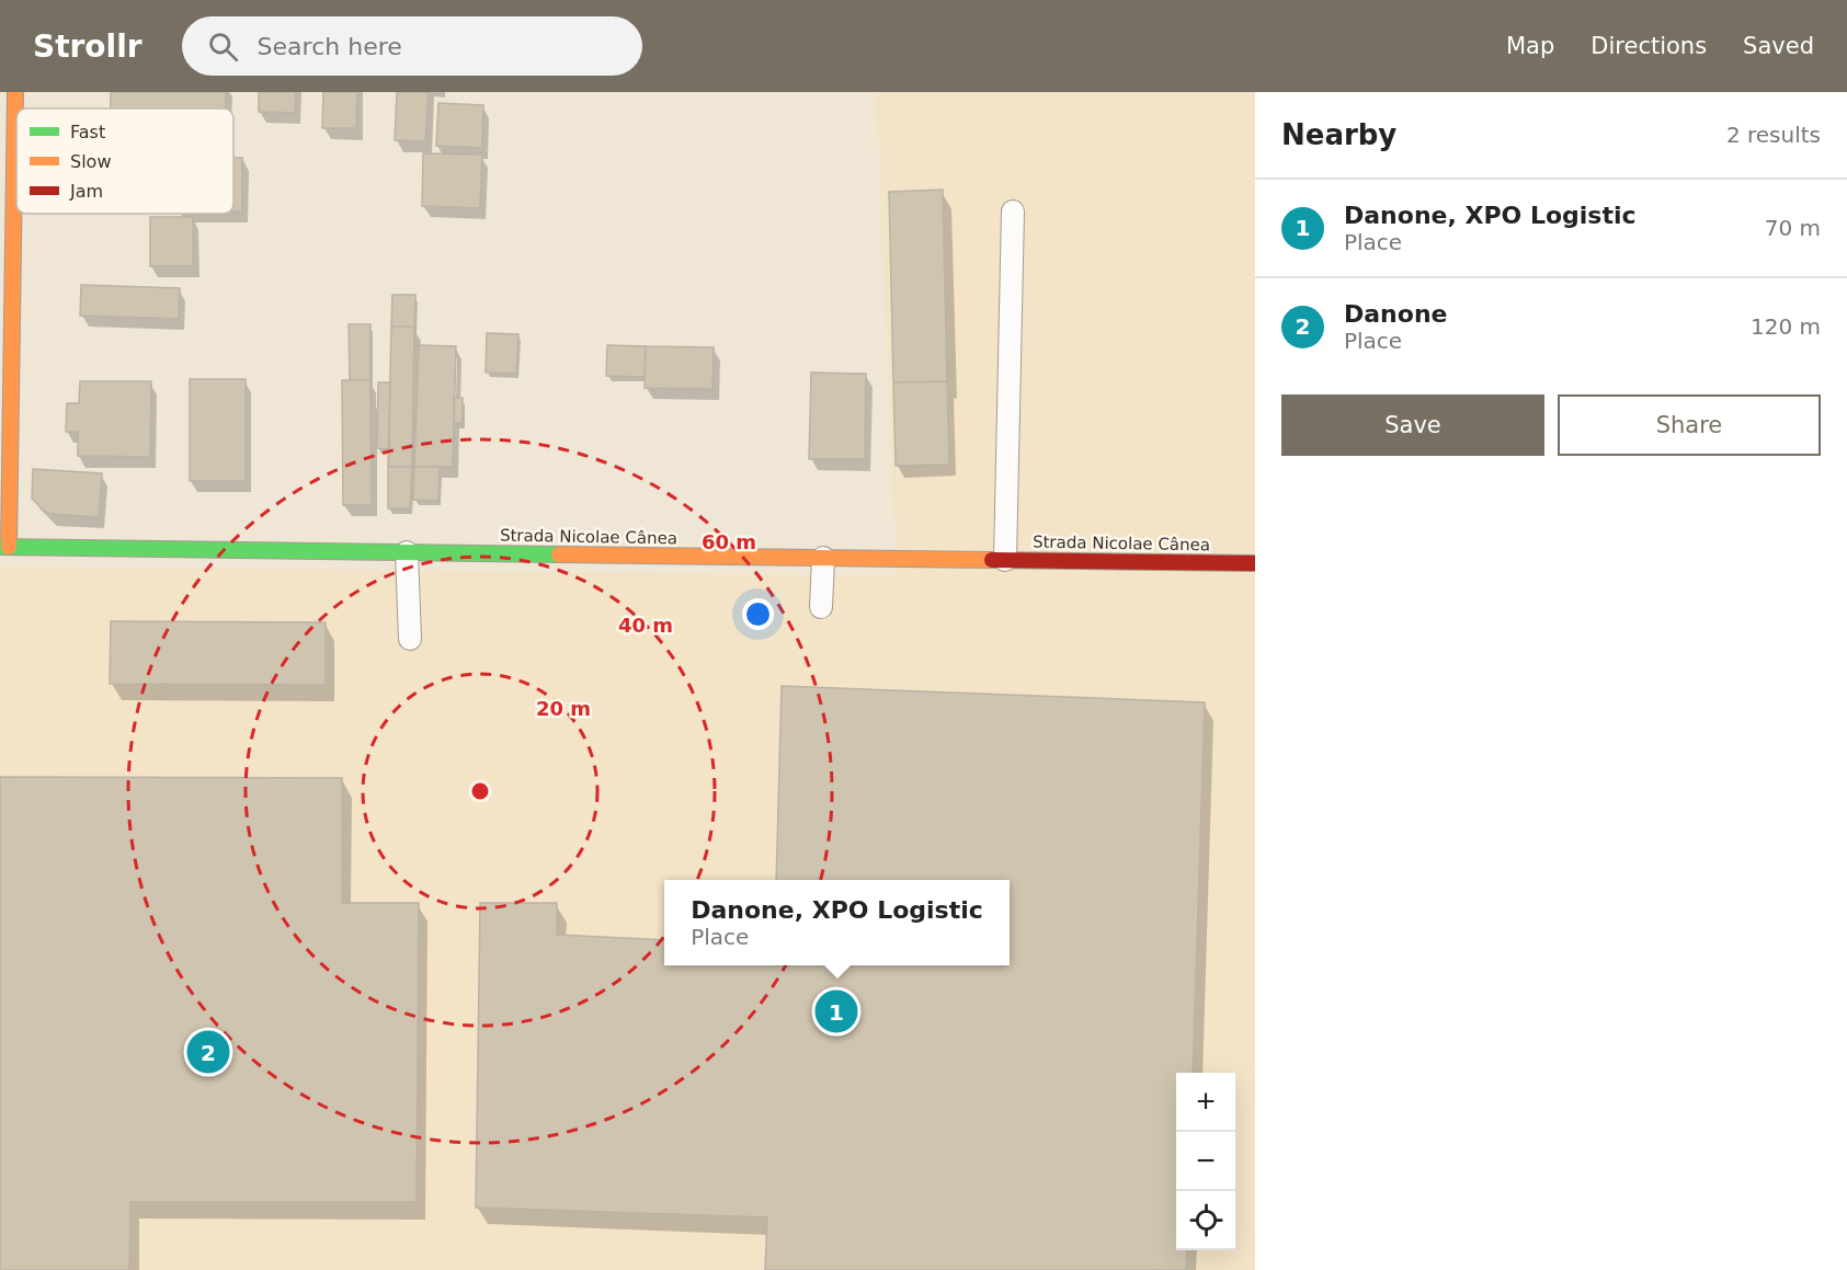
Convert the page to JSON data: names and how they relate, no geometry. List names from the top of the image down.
{
  "streets": {
    "street": ["Strada Nicolae Cânea"]
  },
  "legend": ["Fast", "Slow", "Jam"],
  "page": {
    "header": "Strollr",
    "search": "Search here",
    "nav": ["Map", "Directions", "Saved"],
    "heading": ["Nearby", "2 results"],
    "list": [
      {
        "mark": "1",
        "name": "Danone, XPO Logistic",
        "note": "Place",
        "value": "70 m"
      },
      {
        "mark": "2",
        "name": "Danone",
        "note": "Place",
        "value": "120 m"
      }
    ],
    "buttons": ["Save", "Share"],
    "popup": ["Danone, XPO Logistic", "Place"],
    "pins": ["1", "2"],
    "map_buttons": ["+", "−"]
  },
  "rings": ["60 m", "40 m", "20 m"]
}
